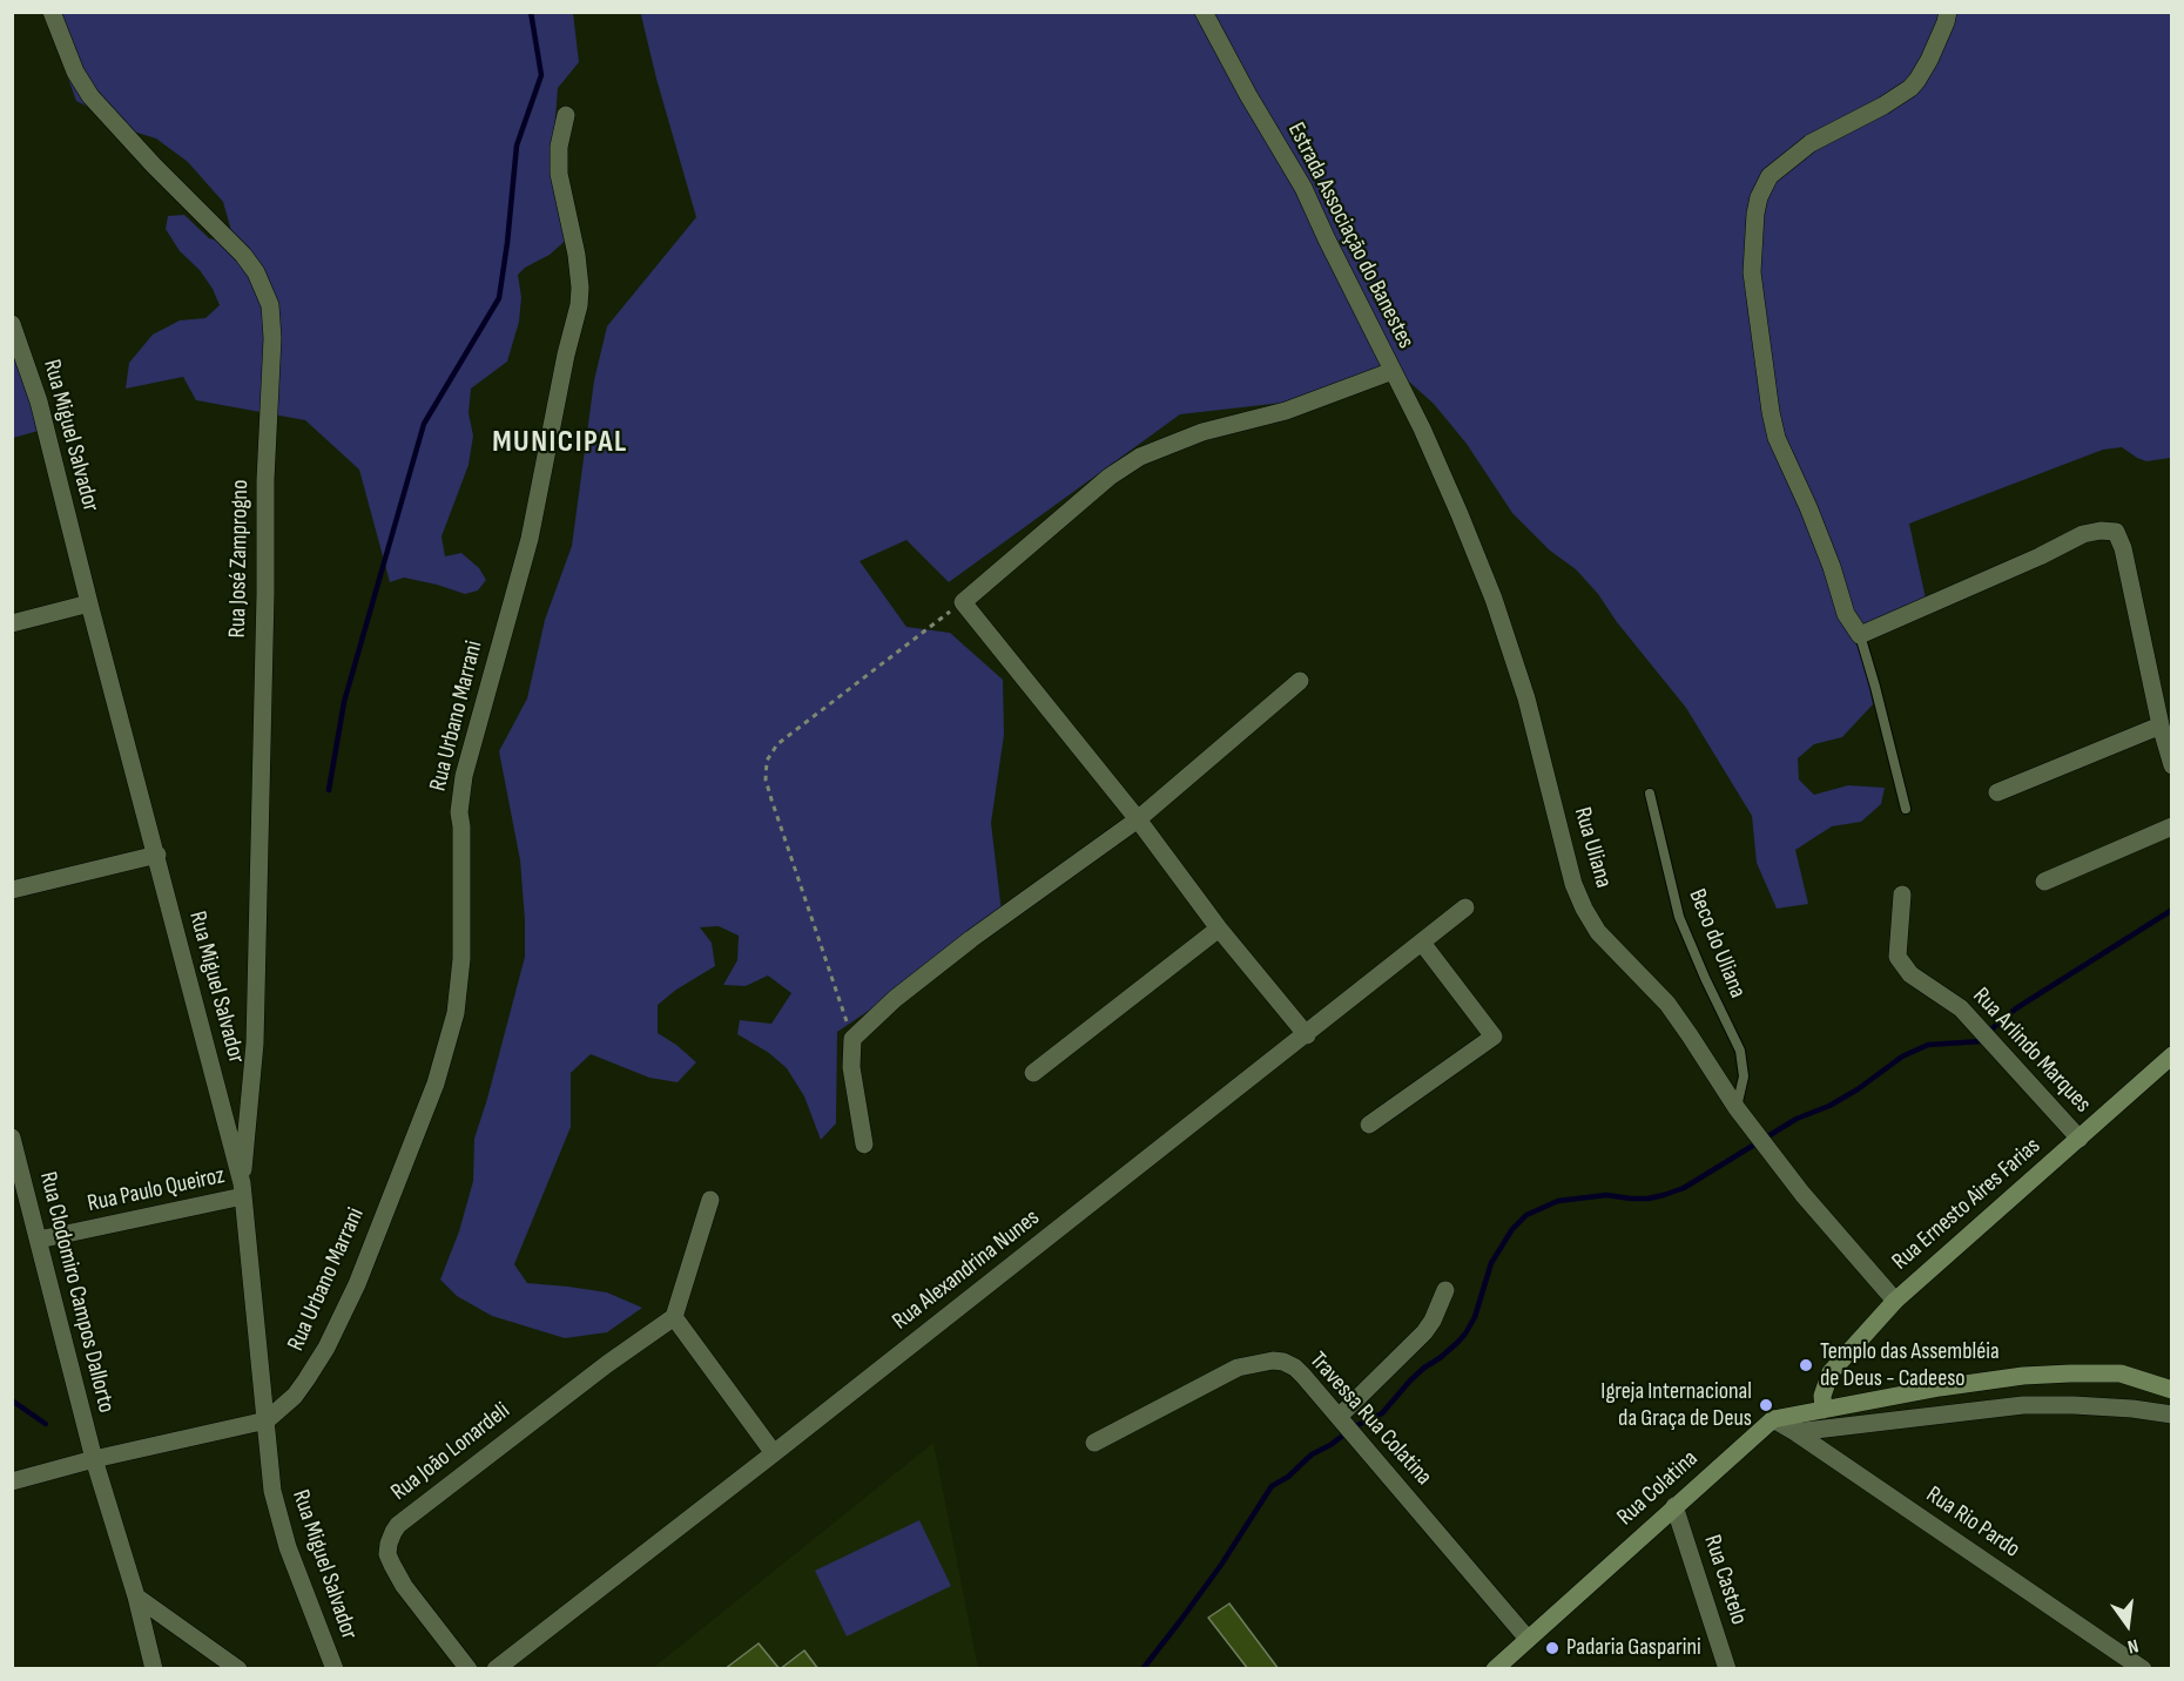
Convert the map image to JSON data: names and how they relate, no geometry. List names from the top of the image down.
{
  "streets": {
    "main road": ["Rua Ernesto Aires Farias", "Rua Colatina"],
    "street": [
      "Estrada Associação do Banestes",
      "Rua Miguel Salvador",
      "Rua José Zamprogno",
      "Rua Urbano Marrani",
      "Rua Uliana",
      "Rua Arlindo Marques",
      "Rua Paulo Queiroz",
      "Rua Alexandrina Nunes",
      "Rua Clodomiro Campos Dallorto",
      "Travessa Rua Colatina",
      "Rua João Lonardeli",
      "Rua Rio Pardo",
      "Rua Castelo"
    ],
    "lane": ["Beco do Uliana"]
  },
  "crossings": [
    ["Estrada Associação do Banestes", "Rua Uliana"],
    ["Rua Miguel Salvador", "Rua José Zamprogno"],
    ["Rua Miguel Salvador", "Rua Urbano Marrani"],
    ["Rua Miguel Salvador", "Rua Paulo Queiroz"],
    ["Rua José Zamprogno", "Rua Paulo Queiroz"],
    ["Rua Uliana", "Beco do Uliana"],
    ["Rua Uliana", "Rua Ernesto Aires Farias"],
    ["Rua Arlindo Marques", "Rua Ernesto Aires Farias"],
    ["Rua Paulo Queiroz", "Rua Clodomiro Campos Dallorto"],
    ["Travessa Rua Colatina", "Rua Colatina"],
    ["Rua Colatina", "Rua Rio Pardo"],
    ["Rua Colatina", "Rua Castelo"]
  ],
  "districts": ["MUNICIPAL"],
  "places": ["Templo das Assembléia de Deus - Cadeeso", "Igreja Internacional da Graça de Deus", "Padaria Gasparini"],
  "north": "bottom"
}
